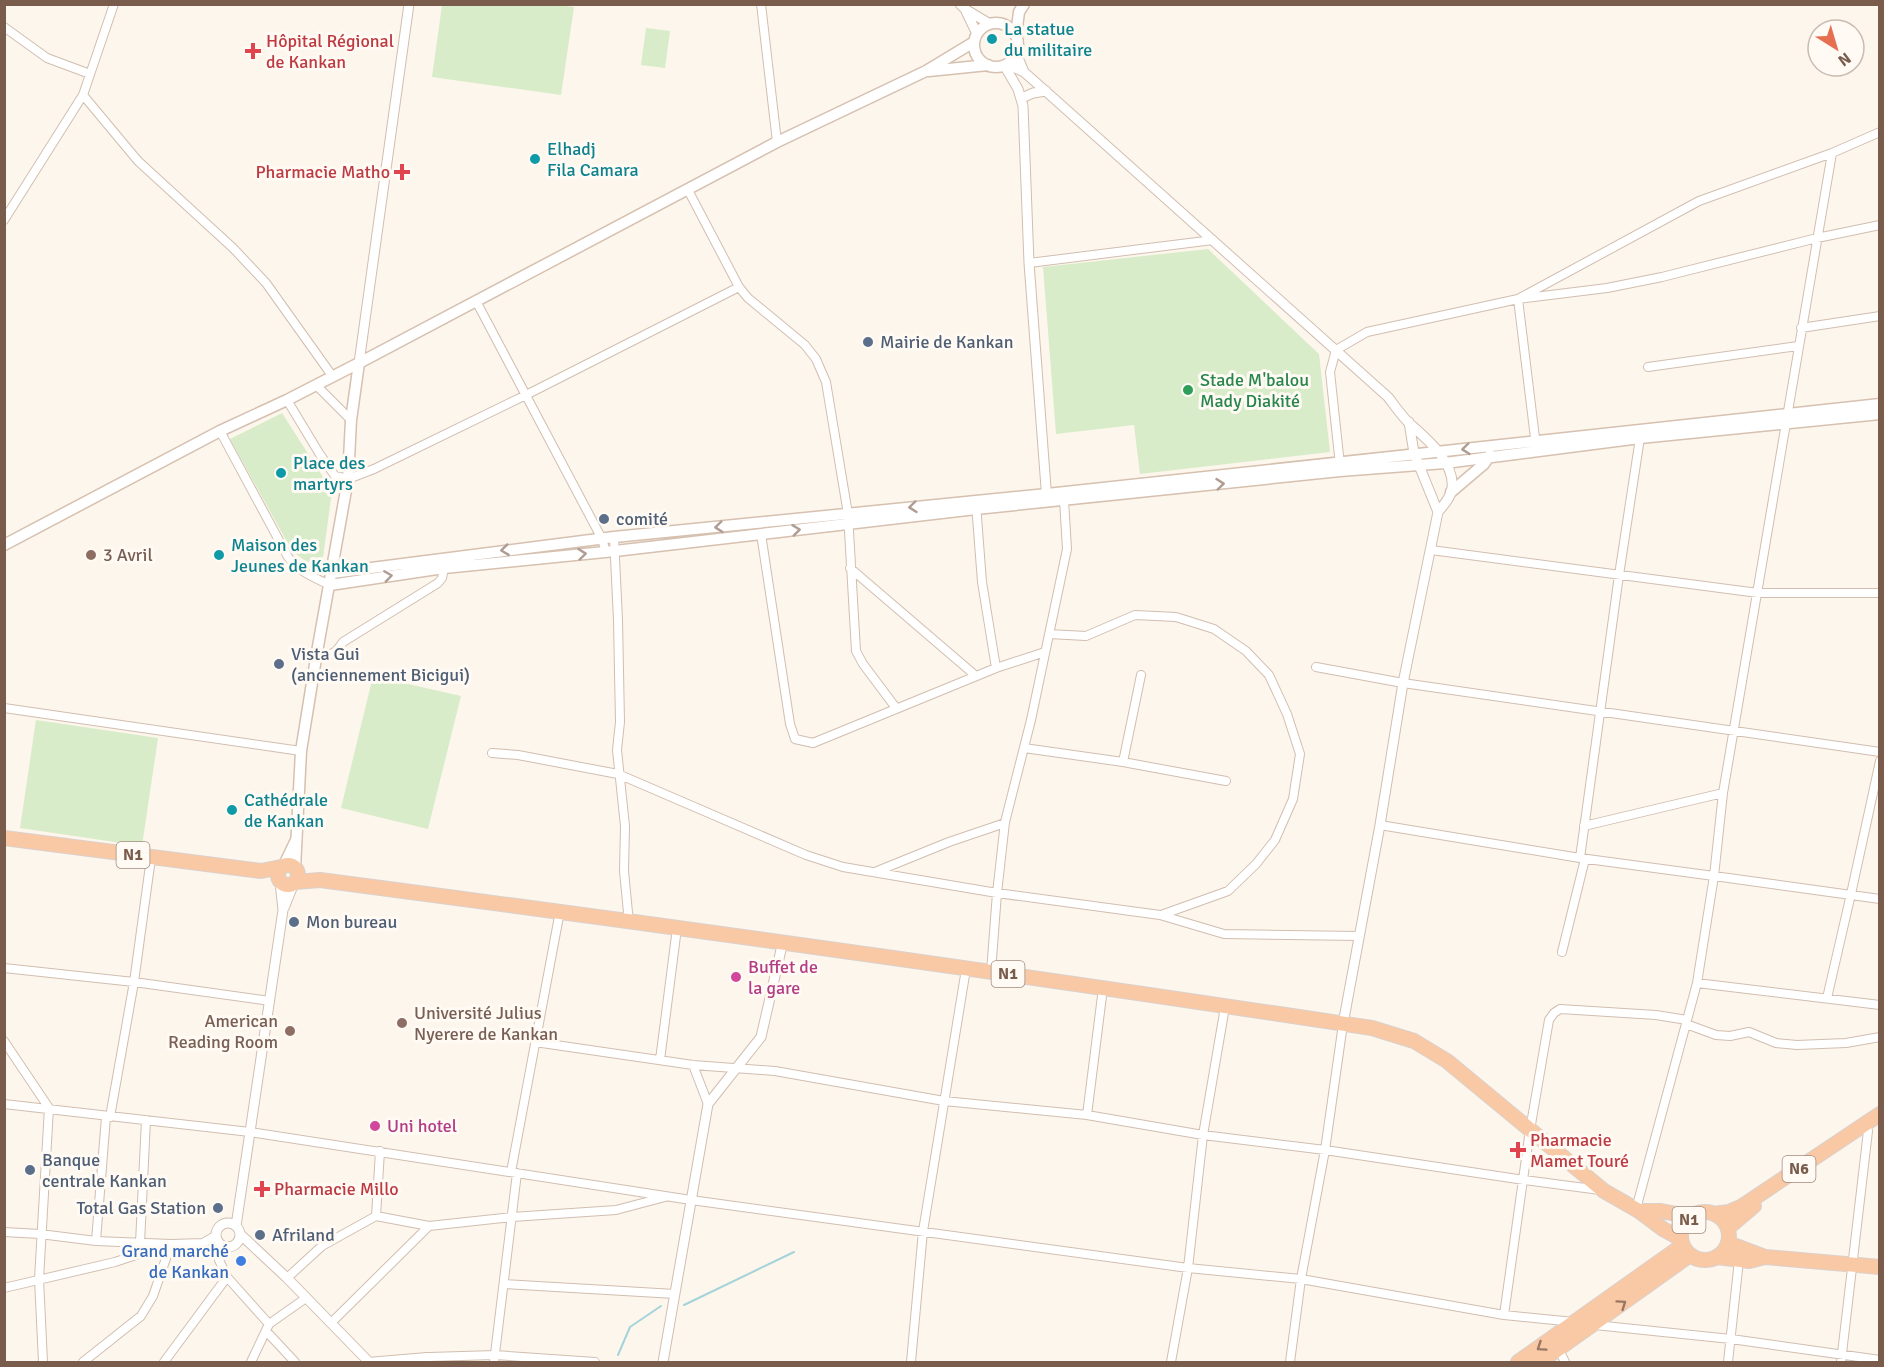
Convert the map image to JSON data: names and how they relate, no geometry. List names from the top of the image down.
{
  "streets": {
    "highway": ["N1", "N6"]
  },
  "crossings": [
    ["N1", "N6"]
  ],
  "places": {
    "other": [
      "La statue du militaire",
      "Elhadj Fila Camara",
      "Mairie de Kankan",
      "Stade M'balou Mady Diakité",
      "Place des martyrs",
      "comité",
      "3 Avril",
      "Maison des Jeunes de Kankan",
      "Vista Gui (anciennement Bicigui)",
      "Cathédrale de Kankan",
      "Mon bureau",
      "Buffet de la gare",
      "Université Julius Nyerere de Kankan",
      "American Reading Room",
      "Uni hotel",
      "Banque centrale Kankan",
      "Total Gas Station",
      "Afriland",
      "Grand marché de Kankan"
    ],
    "health": [
      "Hôpital Régional de Kankan",
      "Pharmacie Matho",
      "Pharmacie Mamet Touré",
      "Pharmacie Millo"
    ]
  },
  "north": "bottom right"
}
